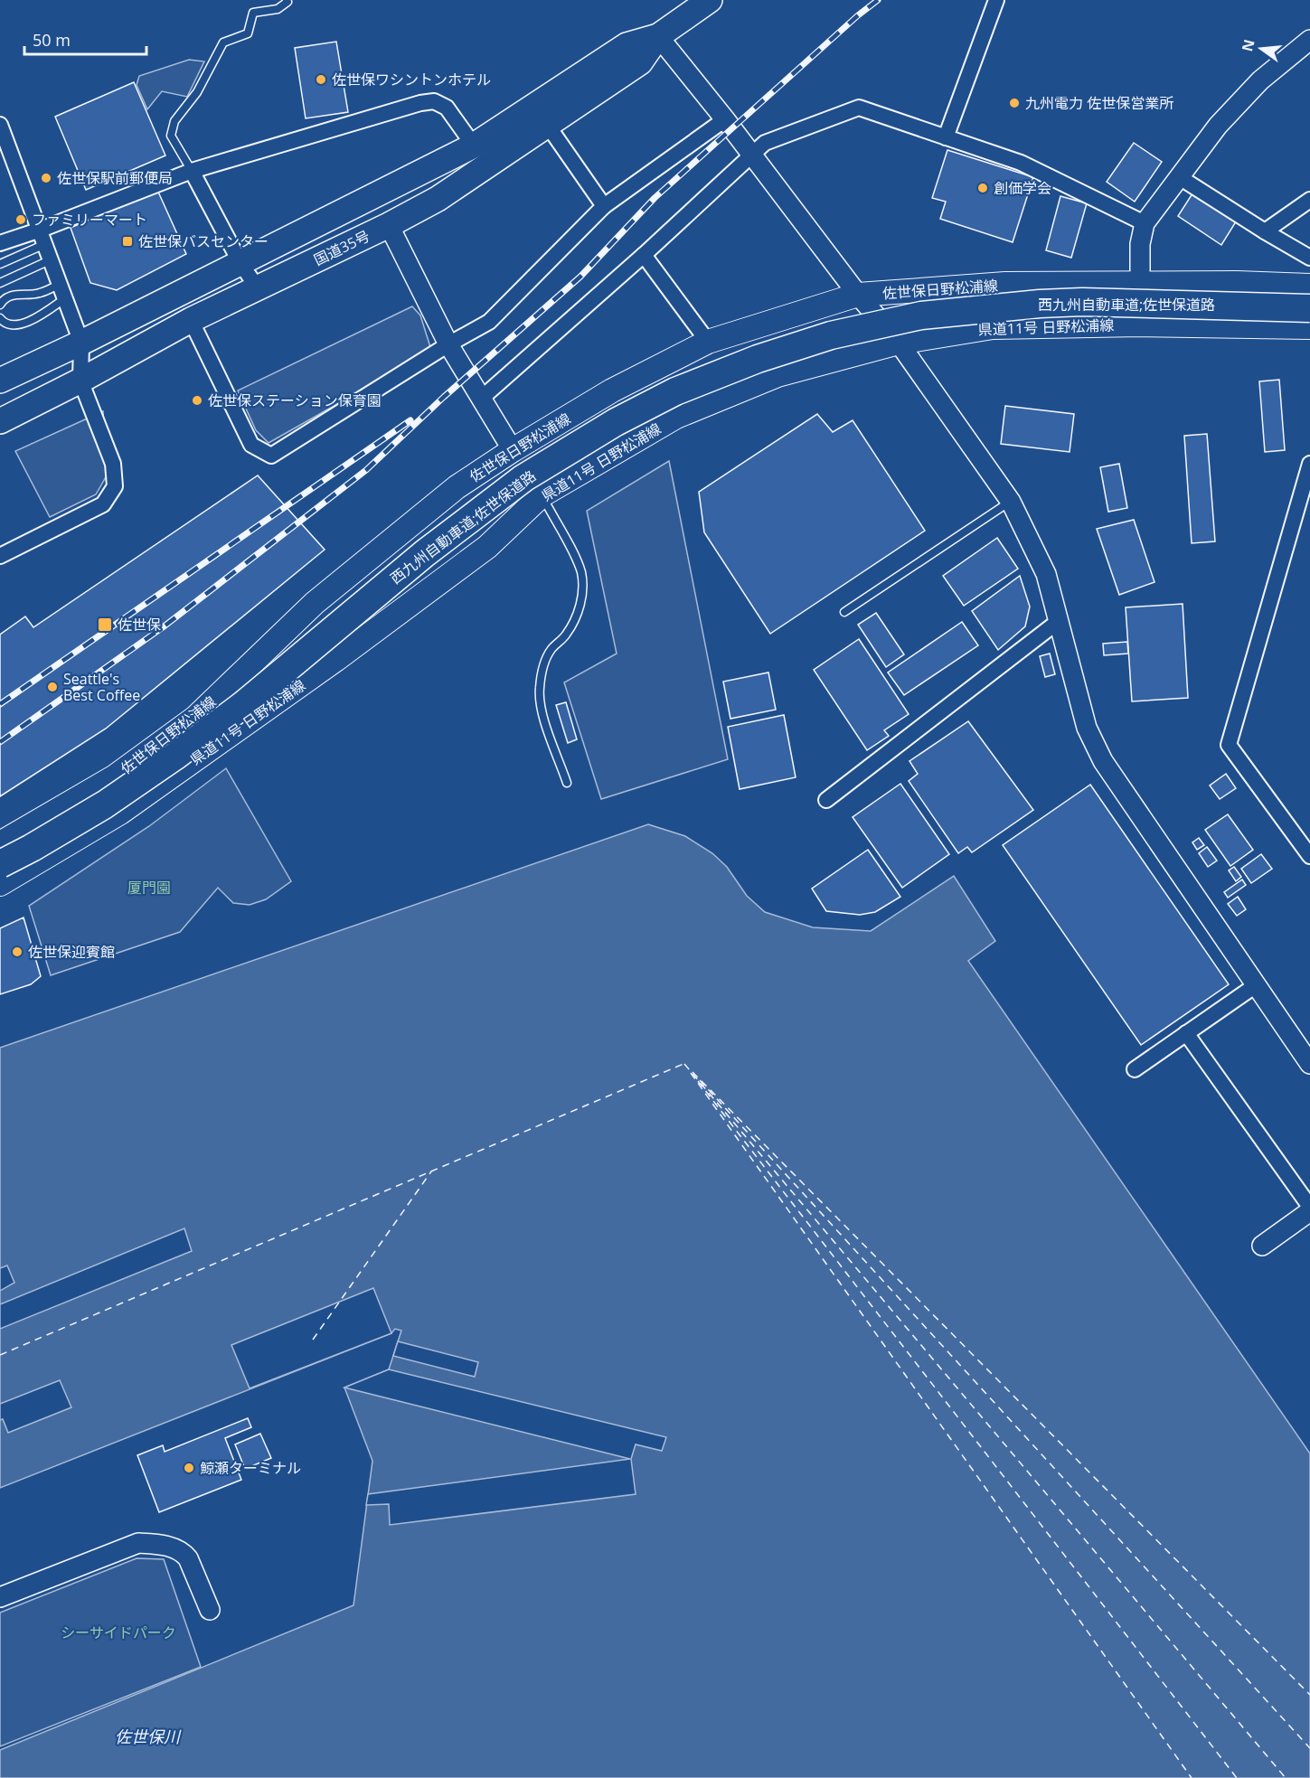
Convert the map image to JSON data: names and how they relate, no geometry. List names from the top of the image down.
{
  "streets": {
    "highway": ["国道35号", "西九州自動車道;佐世保道路"],
    "main road": ["佐世保日野松浦線", "県道11号 日野松浦線"]
  },
  "water": ["佐世保川"],
  "parks": ["厦門園", "シーサイドパーク"],
  "places": {
    "other": [
      "佐世保ワシントンホテル",
      "九州電力 佐世保営業所",
      "佐世保駅前郵便局",
      "創価学会",
      "ファミリーマート",
      "佐世保ステーション保育園",
      "Seattle's Best Coffee",
      "佐世保迎賓館",
      "鯨瀬ターミナル"
    ],
    "transit": ["佐世保バスセンター", "佐世保"]
  },
  "scale_bar": "50 m",
  "north": "left"
}
